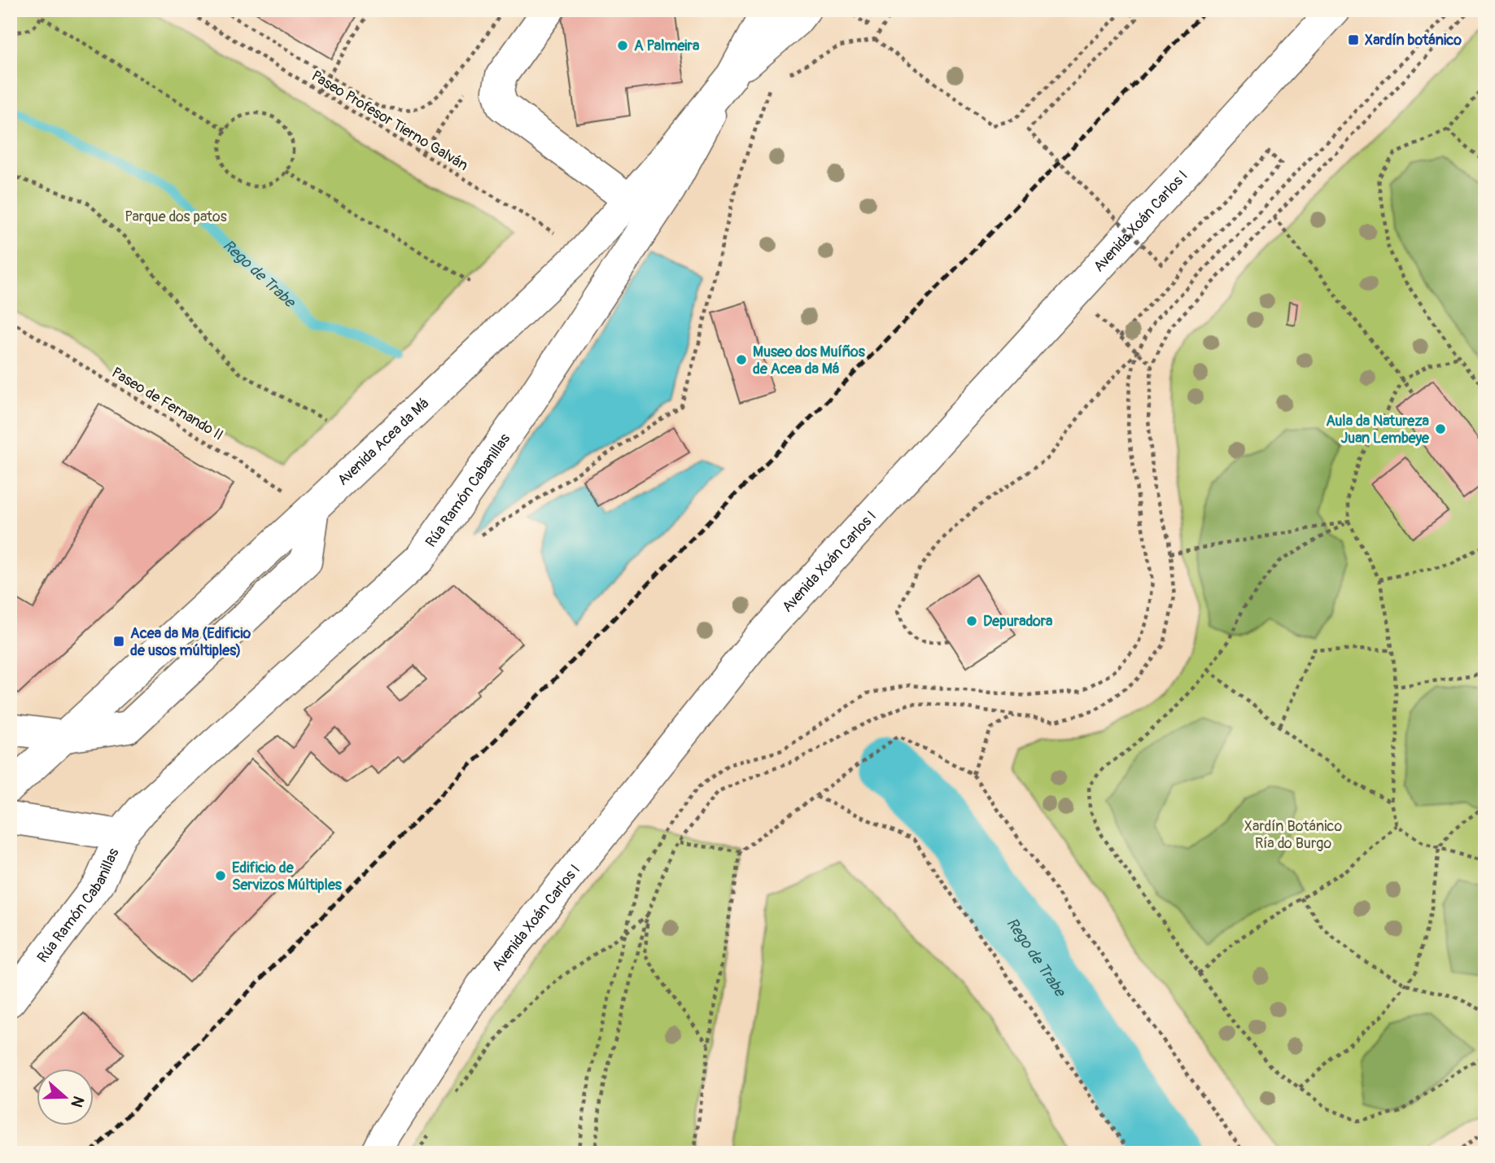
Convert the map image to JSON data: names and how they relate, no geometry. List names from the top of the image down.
{
  "streets": {
    "street": ["Avenida Xoán Carlos I", "Avenida Acea da Má", "Rúa Ramón Cabanillas"],
    "path": ["Paseo Profesor Tierno Galván", "Paseo de Fernando II"]
  },
  "crossings": [
    ["Paseo Profesor Tierno Galván", "Avenida Acea da Má"],
    ["Paseo de Fernando II", "Avenida Acea da Má"],
    ["Avenida Acea da Má", "Rúa Ramón Cabanillas"]
  ],
  "water": ["Rego de Trabe"],
  "parks": ["Parque dos patos", "Xardín Botánico Ría do Burgo"],
  "places": {
    "transit": ["Xardín botánico", "Acea da Ma (Edificio de usos múltiples)"],
    "other": [
      "A Palmeira",
      "Museo dos Muíños de Acea da Má",
      "Aula da Natureza Juan Lembeye",
      "Depuradora",
      "Edificio de Servizos Múltiples"
    ]
  },
  "north": "right"
}
